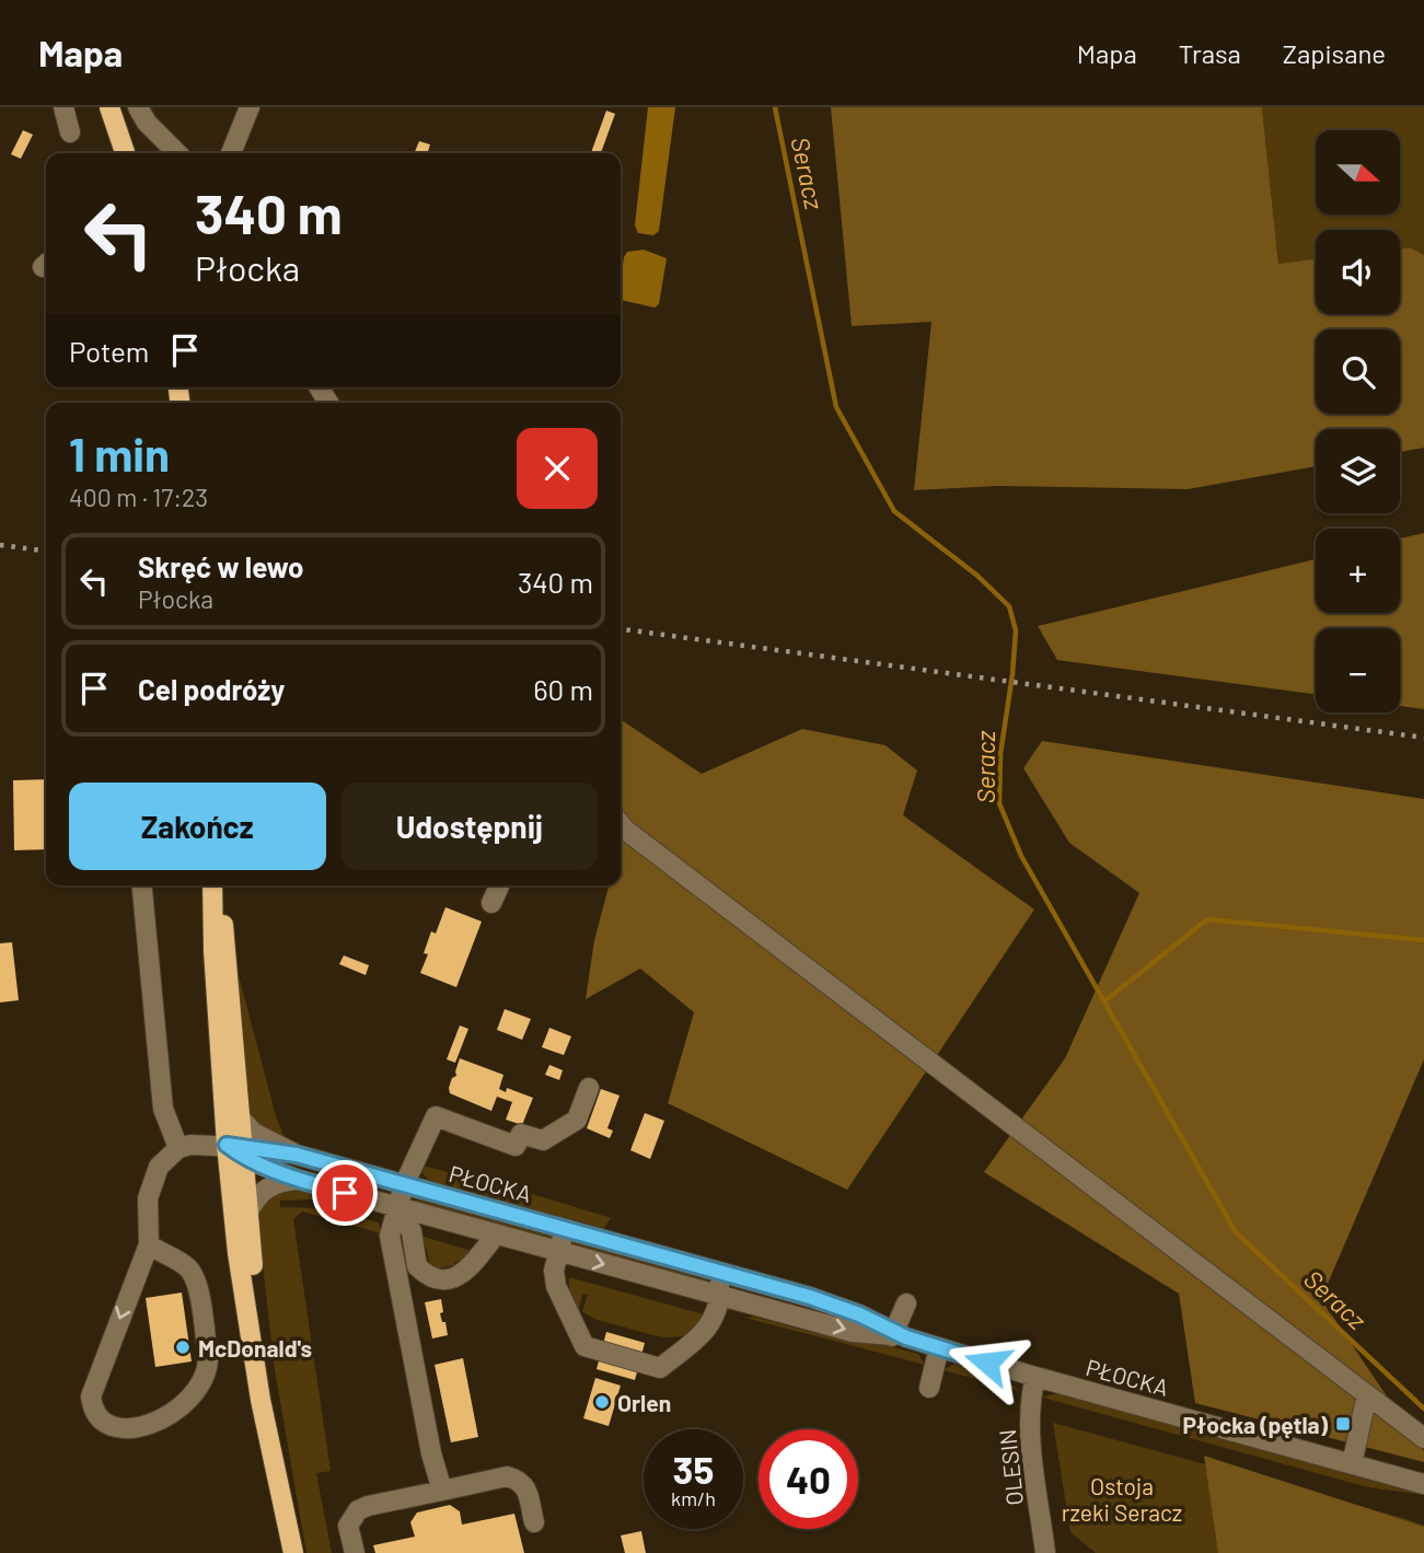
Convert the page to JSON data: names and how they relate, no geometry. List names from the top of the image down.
{
  "streets": {
    "street": ["PŁOCKA", "OLESIN"]
  },
  "crossings": [
    ["PŁOCKA", "OLESIN"]
  ],
  "water": ["Seracz"],
  "parks": ["Ostoja rzeki Seracz"],
  "places": {
    "other": ["McDonald's", "Orlen"],
    "transit": ["Płocka (pętla)"]
  },
  "north": "right",
  "page": {
    "header": "Mapa",
    "nav": ["Mapa", "Trasa", "Zapisane"],
    "map_buttons": ["+", "−"],
    "turn": ["340 m", "Płocka"],
    "then": "Potem",
    "heading": ["1 min", "400 m · 17:23"],
    "list": [
      {
        "name": "Skręć w lewo",
        "note": "Płocka",
        "value": "340 m"
      },
      {
        "name": "Cel podróży",
        "value": "60 m"
      }
    ],
    "buttons": ["Zakończ", "Udostępnij"],
    "speed": "35 km/h",
    "limit": "40"
  }
}
